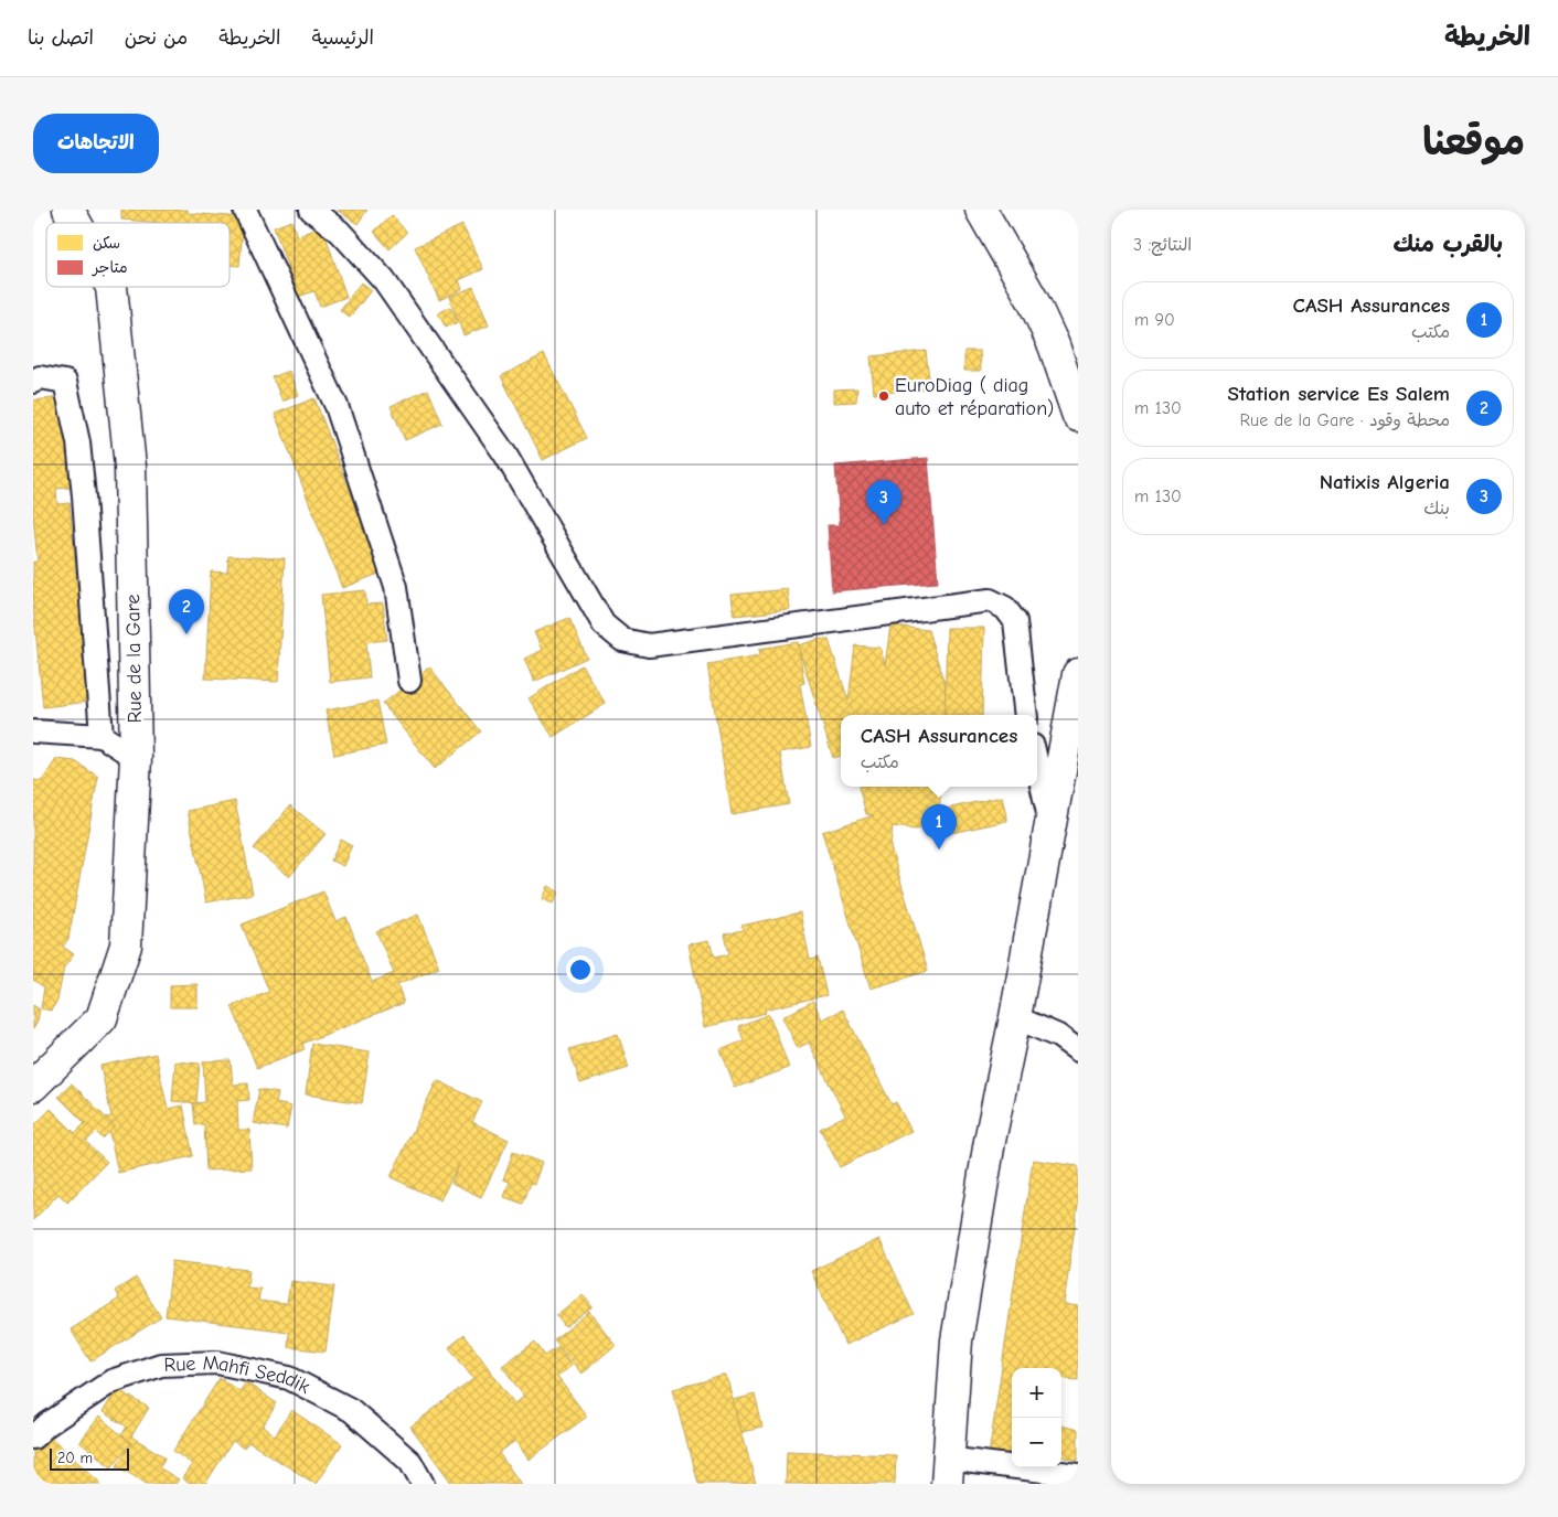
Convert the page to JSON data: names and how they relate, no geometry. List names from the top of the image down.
{
  "streets": {
    "main road": ["Rue de la Gare"],
    "street": ["Rue Mahfi Seddik"]
  },
  "places": ["EuroDiag ( diag auto et réparation)"],
  "legend": ["سكن", "متاجر"],
  "scale_bar": "20 m",
  "page": {
    "header": "الخريطة",
    "nav": [
      "الرئيسية",
      "الخريطة",
      "من نحن",
      "اتصل بنا"
    ],
    "title": "موقعنا",
    "buttons": "الاتجاهات",
    "heading": ["بالقرب منك", "النتائج: 3"],
    "list": [
      {
        "mark": "1",
        "name": "CASH Assurances",
        "note": "مكتب",
        "value": "90 m"
      },
      {
        "mark": "2",
        "name": "Station service Es Salem",
        "note": "محطة وقود · Rue de la Gare",
        "value": "130 m"
      },
      {
        "mark": "3",
        "name": "Natixis Algeria",
        "note": "بنك",
        "value": "130 m"
      }
    ],
    "pins": ["3", "2", "1"],
    "popup": ["CASH Assurances", "مكتب"],
    "map_buttons": ["+", "−"],
    "scale": "20 m"
  }
}
